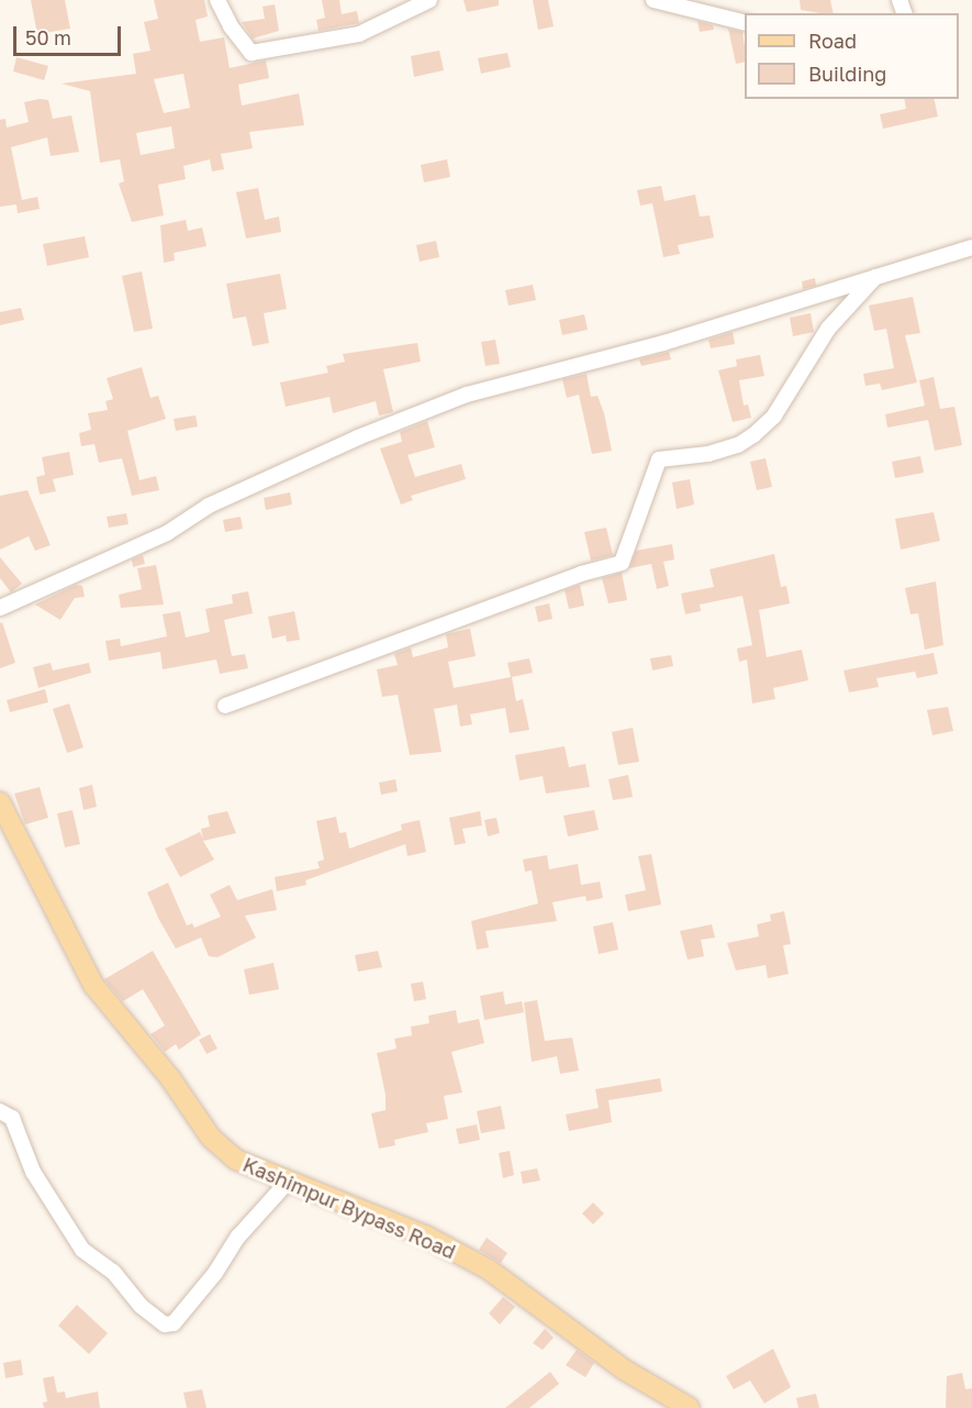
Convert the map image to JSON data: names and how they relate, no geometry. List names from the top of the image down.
{
  "streets": {
    "main road": ["Kashimpur Bypass Road"]
  },
  "legend": ["Road", "Building"],
  "scale_bar": "50 m"
}
